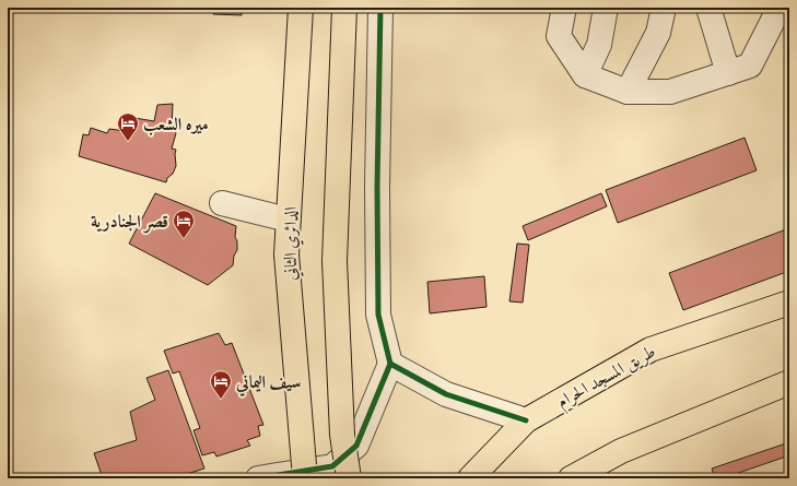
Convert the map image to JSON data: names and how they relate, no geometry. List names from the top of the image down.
{
  "streets": {
    "main road": ["الدائري الثاني", "طريق المسجد الحرام"]
  },
  "places": {
    "hotel": ["ميره الشعب", "قصر الجنادرية", "سيف اليماني"]
  }
}
